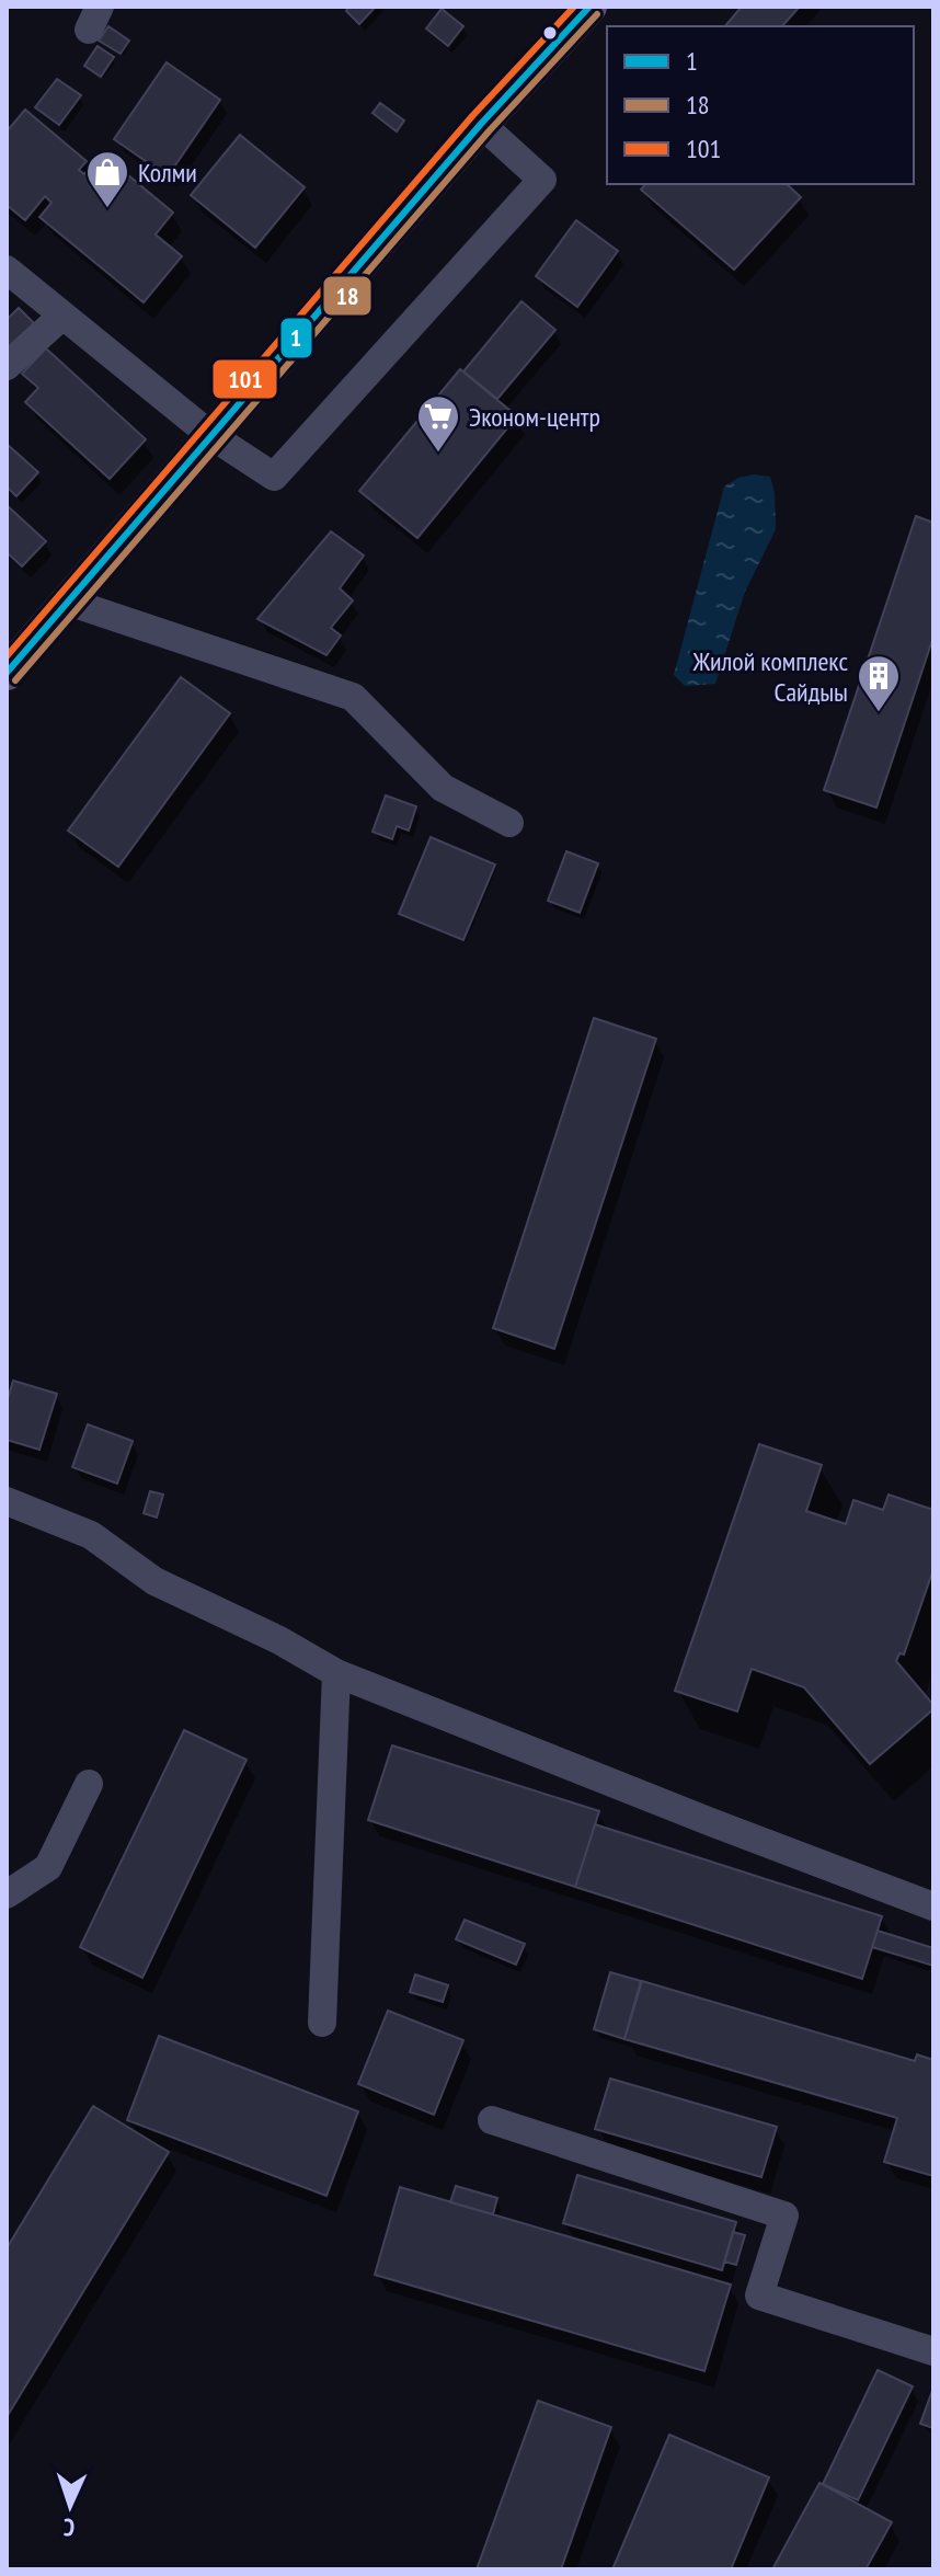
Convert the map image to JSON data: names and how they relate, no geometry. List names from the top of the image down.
{
  "places": {
    "shop": ["Колми"],
    "supermarket": ["Эконом-центр"],
    "building": ["Жилой комплекс Сайдыы"]
  },
  "lines": ["transit line 1", "transit line 101", "transit line 18"],
  "legend": ["1", "18", "101"],
  "north": "bottom"
}
